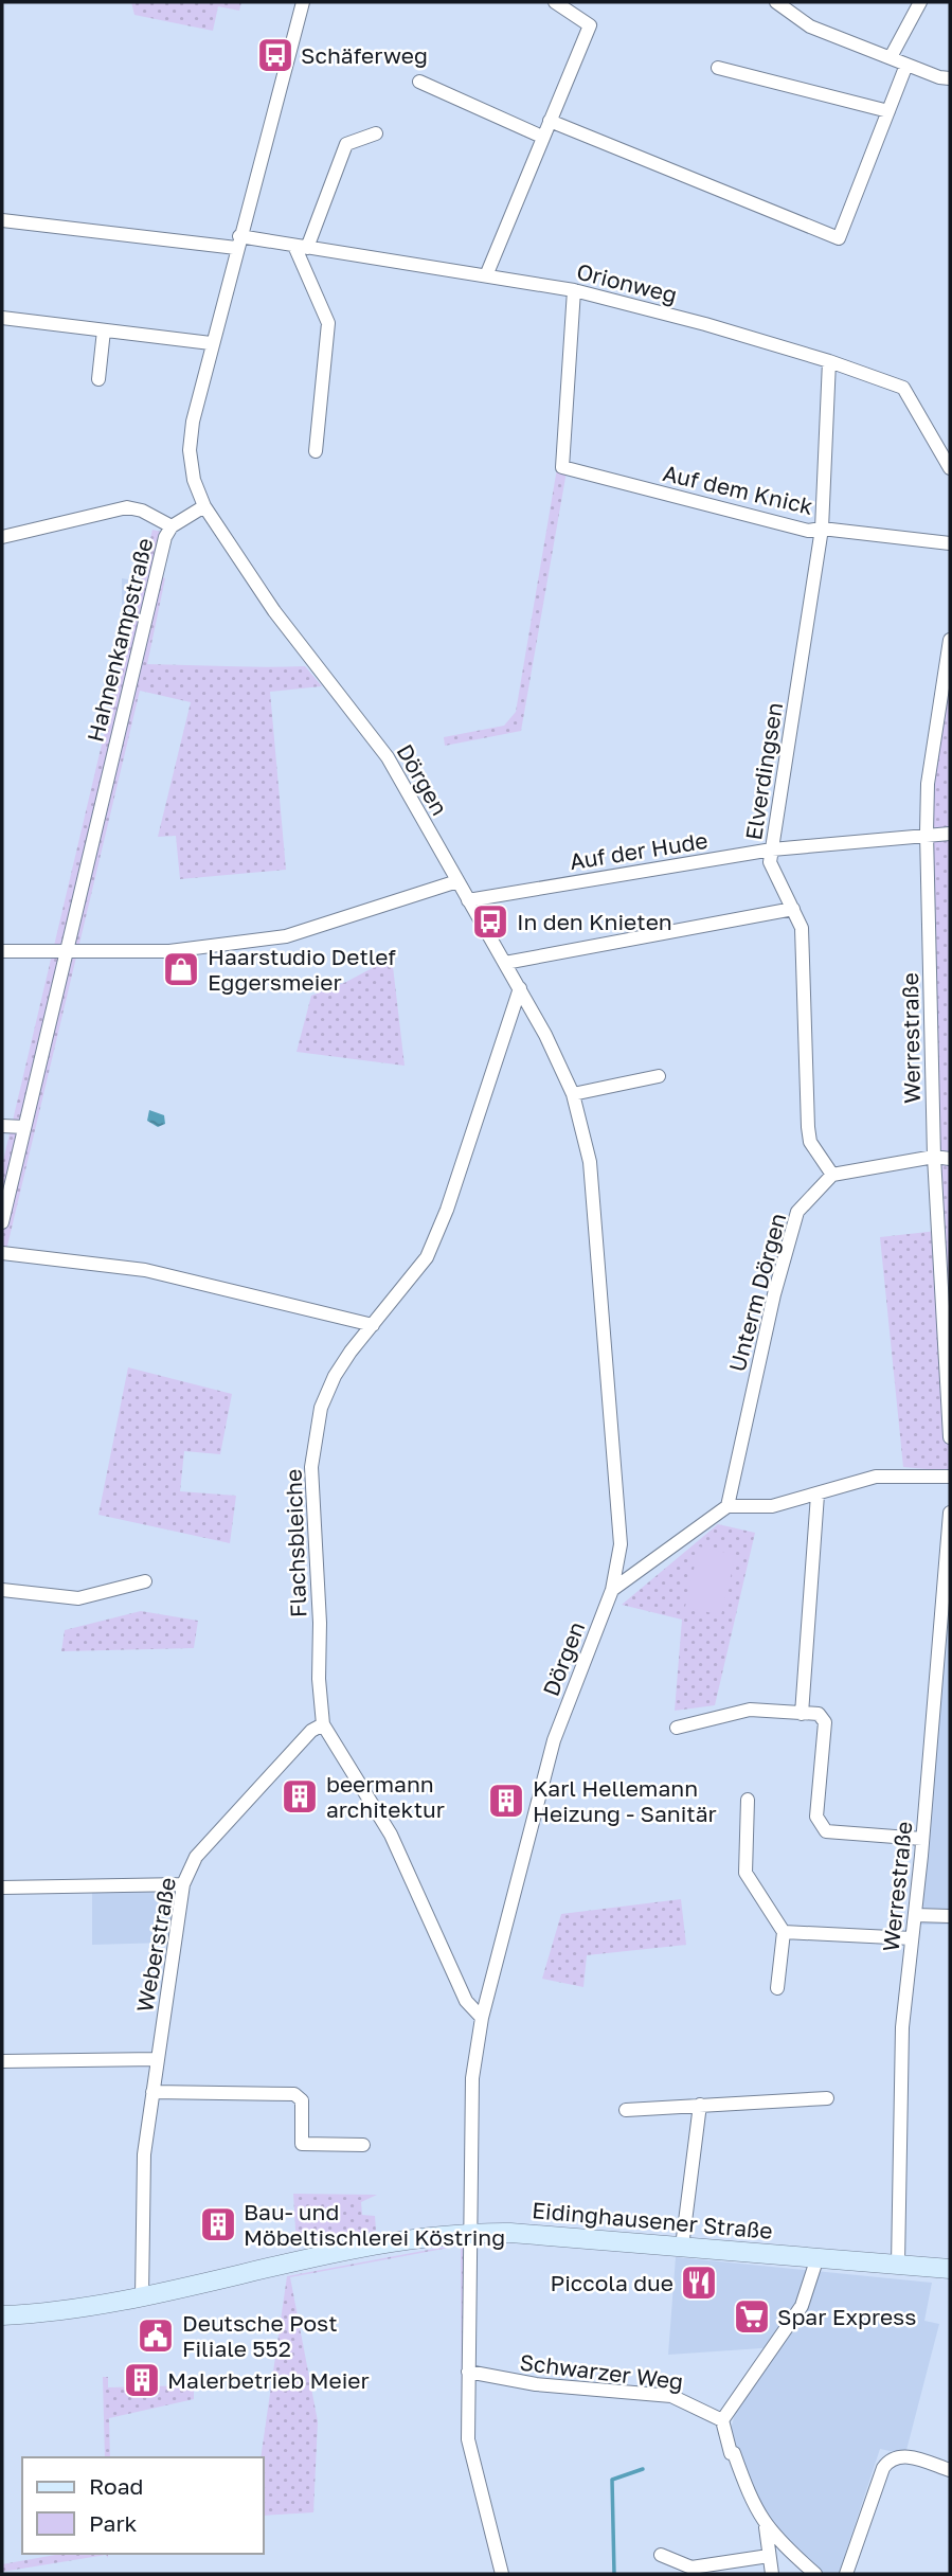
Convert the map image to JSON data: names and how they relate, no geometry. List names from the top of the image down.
{
  "streets": {
    "main road": ["Eidinghausener Straße"],
    "street": [
      "Orionweg",
      "Auf dem Knick",
      "Hahnenkampstraße",
      "Elverdingsen",
      "Dörgen",
      "Auf der Hude",
      "Werrestraße",
      "Unterm Dörgen",
      "Flachsbleiche",
      "Weberstraße",
      "Schwarzer Weg"
    ]
  },
  "crossings": [
    ["Orionweg", "Auf dem Knick"],
    ["Orionweg", "Elverdingsen"],
    ["Auf dem Knick", "Elverdingsen"],
    ["Hahnenkampstraße", "Dörgen"],
    ["Elverdingsen", "Auf der Hude"],
    ["Elverdingsen", "Unterm Dörgen"],
    ["Dörgen", "Auf der Hude"],
    ["Dörgen", "Flachsbleiche"],
    ["Dörgen", "Eidinghausener Straße"],
    ["Auf der Hude", "Werrestraße"],
    ["Werrestraße", "Eidinghausener Straße"],
    ["Flachsbleiche", "Weberstraße"],
    ["Weberstraße", "Eidinghausener Straße"]
  ],
  "places": {
    "bus stop": ["Schäferweg", "In den Knieten"],
    "shop": ["Haarstudio Detlef Eggersmeier"],
    "building": [
      "beermann architektur",
      "Karl Hellemann Heizung - Sanitär",
      "Bau- und Möbeltischlerei Köstring",
      "Malerbetrieb Meier"
    ],
    "restaurant": ["Piccola due"],
    "supermarket": ["Spar Express"],
    "public building": ["Deutsche Post Filiale 552"]
  },
  "legend": ["Road", "Park"]
}
